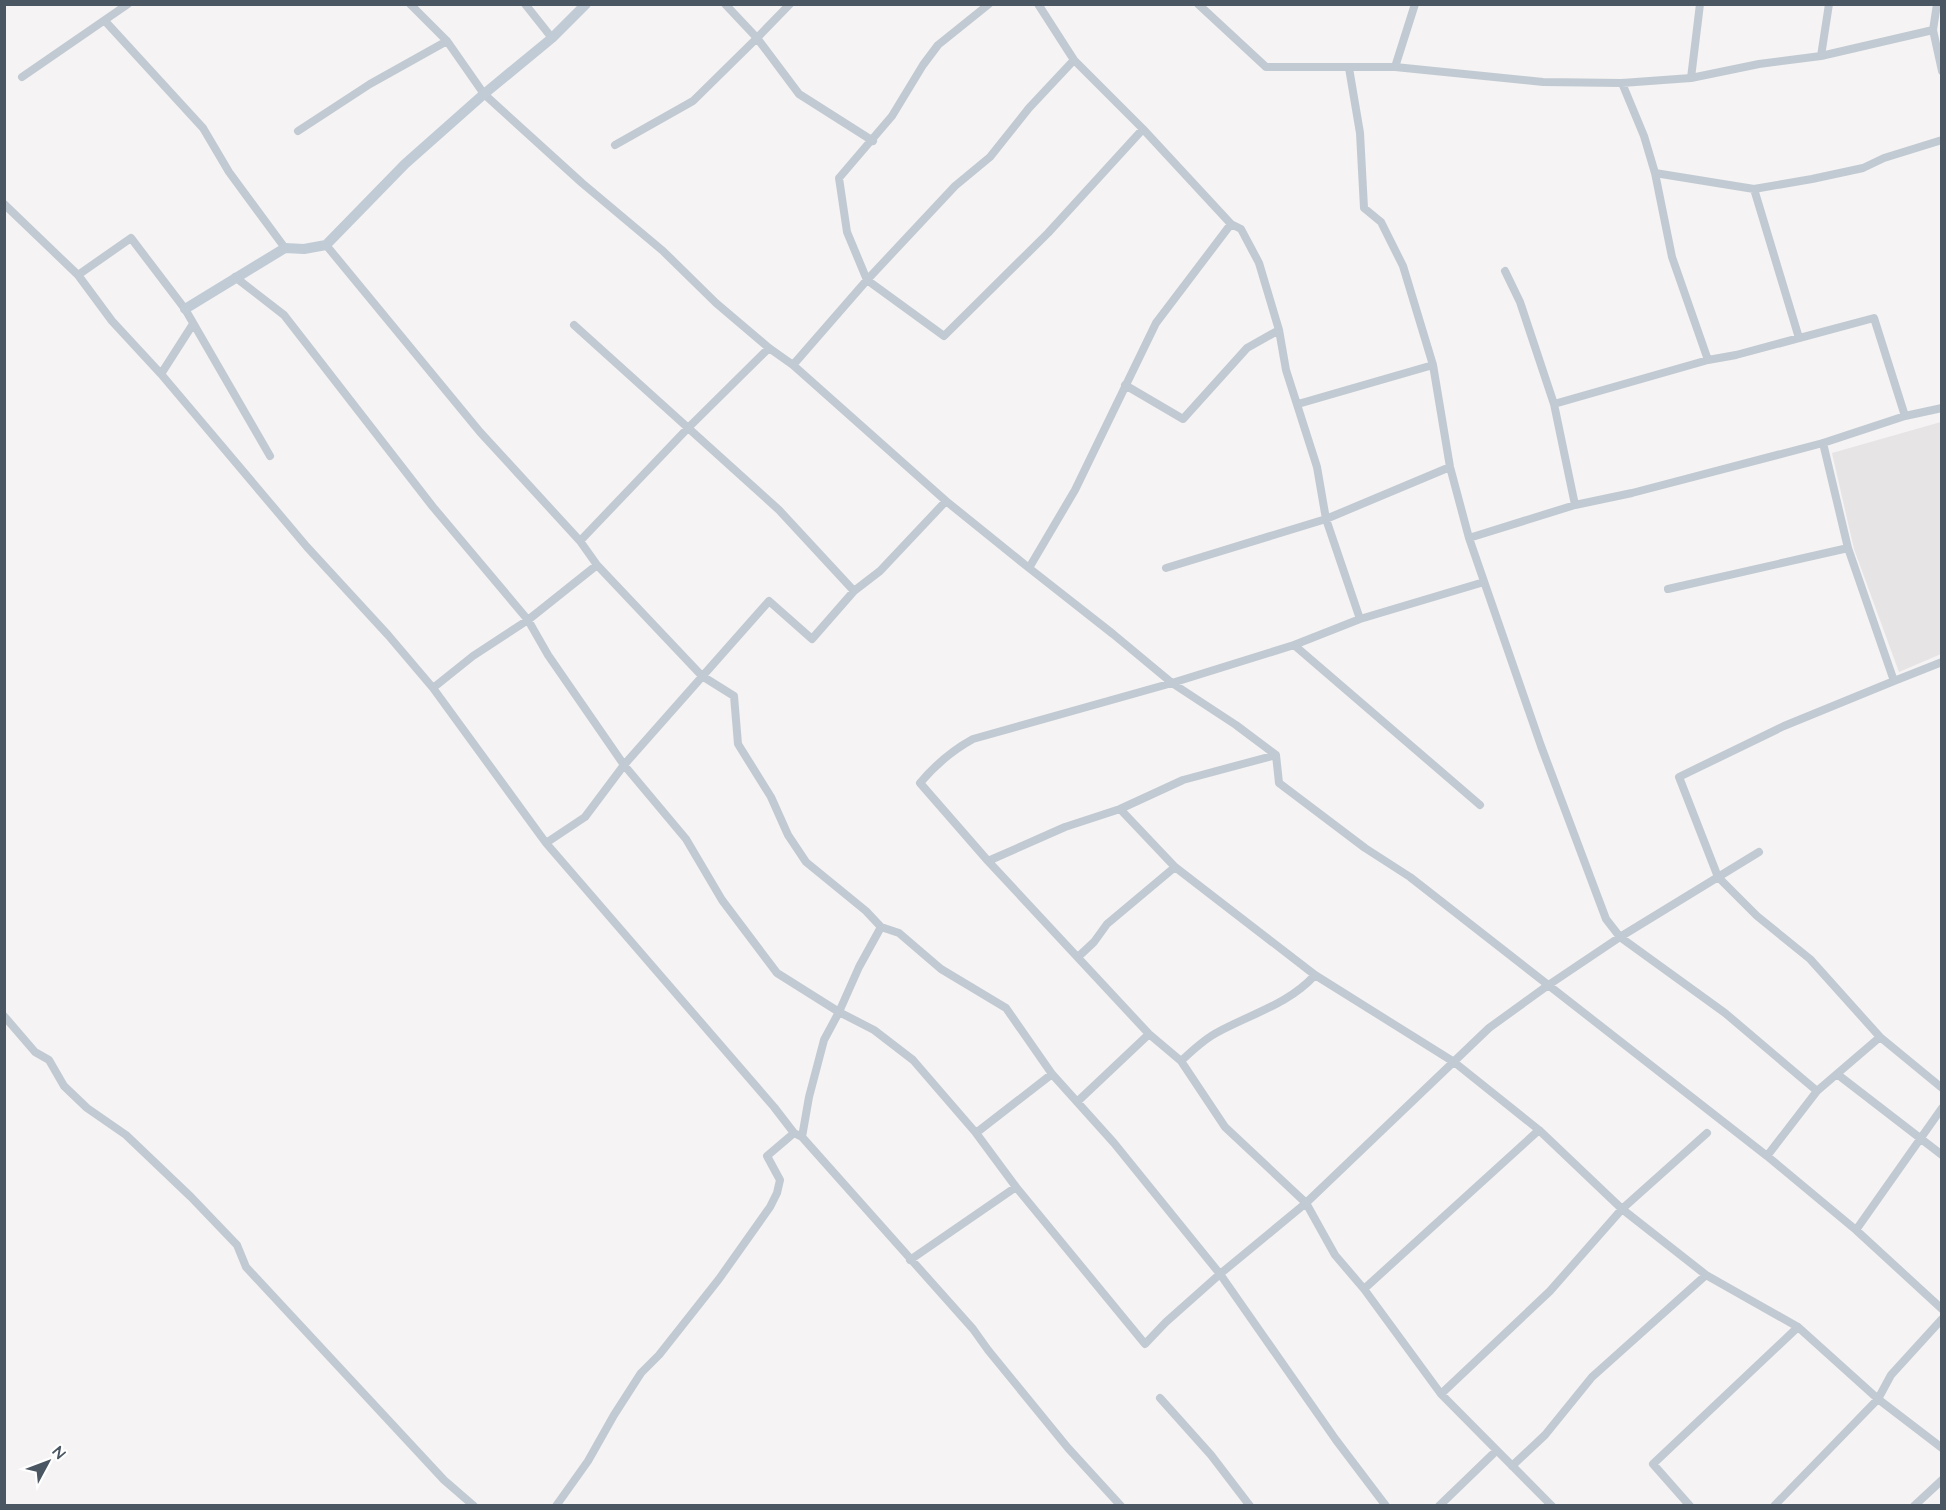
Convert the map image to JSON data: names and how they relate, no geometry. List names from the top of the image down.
{
  "north": "top right"
}
